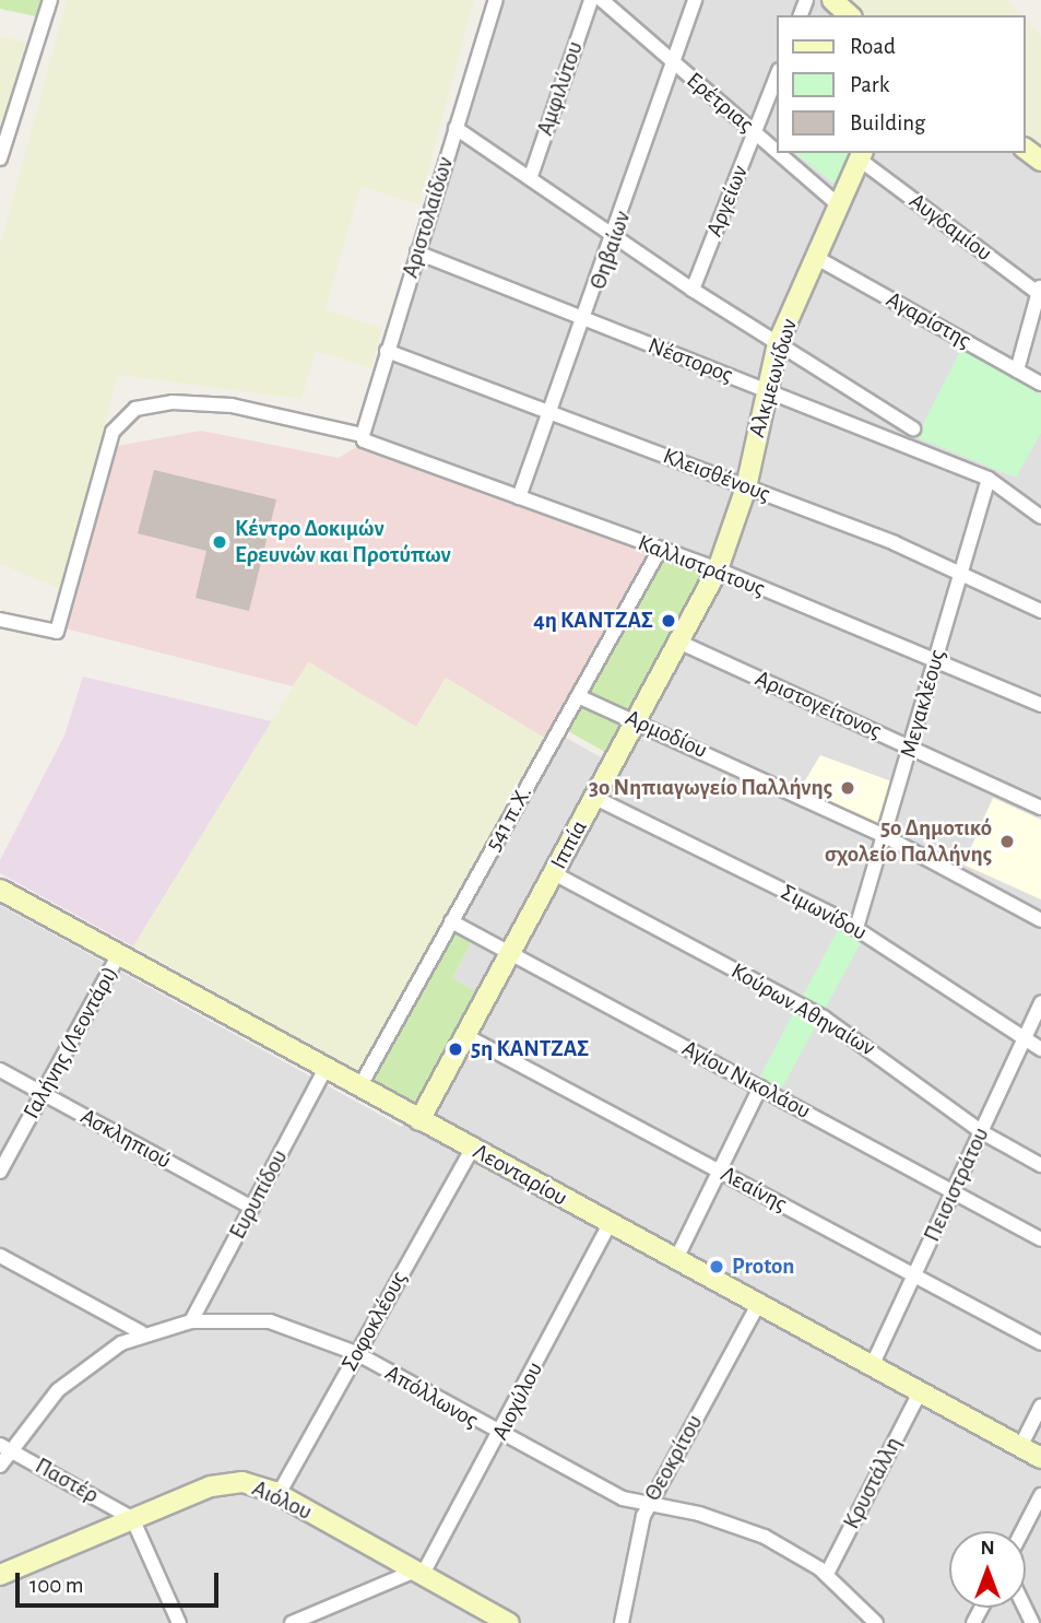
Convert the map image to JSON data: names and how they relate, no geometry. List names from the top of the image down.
{
  "streets": {
    "street": [
      "Αμφιλύτου",
      "Ερέτριας",
      "Αργείων",
      "Αριστολαίδων",
      "Αυγδαμίου",
      "Θηβαίων",
      "Αγαρίστης",
      "Νέστορος",
      "Αλκμεωνίδων",
      "Κλεισθένους",
      "Καλλιστράτους",
      "Μεγακλέους",
      "Αριστογείτονος",
      "Αρμοδίου",
      "541 π.Χ.",
      "Ιππία",
      "Σιμωνίδου",
      "Κούρων Αθηναίων",
      "Γαλήνης (Λεοντάρι)",
      "Αγίου Νικολάου",
      "Ασκληπιού",
      "Λεονταρίου",
      "Πεισιστράτου",
      "Λεαίνης",
      "Ευρυπίδου",
      "Σοφοκλέους",
      "Απόλλωνος",
      "Αιοχύλου",
      "Θεοκρίτου",
      "Παστέρ",
      "Κρυστάλλη",
      "Αιόλου"
    ]
  },
  "crossings": [
    ["Ερέτριας", "Αργείων"],
    ["Ερέτριας", "Θηβαίων"],
    ["Ερέτριας", "Αλκμεωνίδων"],
    ["Αριστολαίδων", "Νέστορος"],
    ["Αριστολαίδων", "Κλεισθένους"],
    ["Αριστολαίδων", "Καλλιστράτους"],
    ["Αυγδαμίου", "Αλκμεωνίδων"],
    ["Θηβαίων", "Νέστορος"],
    ["Θηβαίων", "Κλεισθένους"],
    ["Θηβαίων", "Καλλιστράτους"],
    ["Αγαρίστης", "Αλκμεωνίδων"],
    ["Νέστορος", "Αλκμεωνίδων"],
    ["Νέστορος", "Μεγακλέους"],
    ["Αλκμεωνίδων", "Κλεισθένους"],
    ["Αλκμεωνίδων", "Καλλιστράτους"],
    ["Αλκμεωνίδων", "Ιππία"],
    ["Κλεισθένους", "Μεγακλέους"],
    ["Καλλιστράτους", "Μεγακλέους"],
    ["Καλλιστράτους", "541 π.Χ."],
    ["Καλλιστράτους", "Ιππία"],
    ["Μεγακλέους", "Αριστογείτονος"],
    ["Μεγακλέους", "Αρμοδίου"],
    ["Μεγακλέους", "Σιμωνίδου"],
    ["Αριστογείτονος", "Ιππία"],
    ["Αρμοδίου", "541 π.Χ."],
    ["Αρμοδίου", "Ιππία"],
    ["541 π.Χ.", "Αγίου Νικολάου"],
    ["541 π.Χ.", "Λεονταρίου"],
    ["Ιππία", "Σιμωνίδου"],
    ["Ιππία", "Κούρων Αθηναίων"],
    ["Ιππία", "Αγίου Νικολάου"],
    ["Ιππία", "Λεονταρίου"],
    ["Ιππία", "Λεαίνης"],
    ["Σιμωνίδου", "Πεισιστράτου"],
    ["Κούρων Αθηναίων", "Πεισιστράτου"],
    ["Γαλήνης (Λεοντάρι)", "Ασκληπιού"],
    ["Γαλήνης (Λεοντάρι)", "Λεονταρίου"],
    ["Αγίου Νικολάου", "Πεισιστράτου"],
    ["Ασκληπιού", "Ευρυπίδου"],
    ["Λεονταρίου", "Πεισιστράτου"],
    ["Λεονταρίου", "Ευρυπίδου"],
    ["Λεονταρίου", "Σοφοκλέους"],
    ["Λεονταρίου", "Αιοχύλου"],
    ["Λεονταρίου", "Θεοκρίτου"],
    ["Λεονταρίου", "Κρυστάλλη"],
    ["Πεισιστράτου", "Λεαίνης"],
    ["Ευρυπίδου", "Απόλλωνος"],
    ["Σοφοκλέους", "Απόλλωνος"],
    ["Σοφοκλέους", "Αιόλου"],
    ["Απόλλωνος", "Αιοχύλου"],
    ["Απόλλωνος", "Θεοκρίτου"],
    ["Απόλλωνος", "Παστέρ"],
    ["Απόλλωνος", "Κρυστάλλη"],
    ["Αιοχύλου", "Αιόλου"],
    ["Παστέρ", "Αιόλου"]
  ],
  "places": [
    "Κέντρο Δοκιμών Ερευνών και Προτύπων",
    "4η ΚΑΝΤΖΑΣ",
    "3ο Νηπιαγωγείο Παλλήνης",
    "5o Δημοτικό σχολείο Παλλήνης",
    "5η ΚΑΝΤΖΑΣ",
    "Proton"
  ],
  "legend": ["Road", "Park", "Building"],
  "scale_bar": "100 m",
  "north": "top"
}
